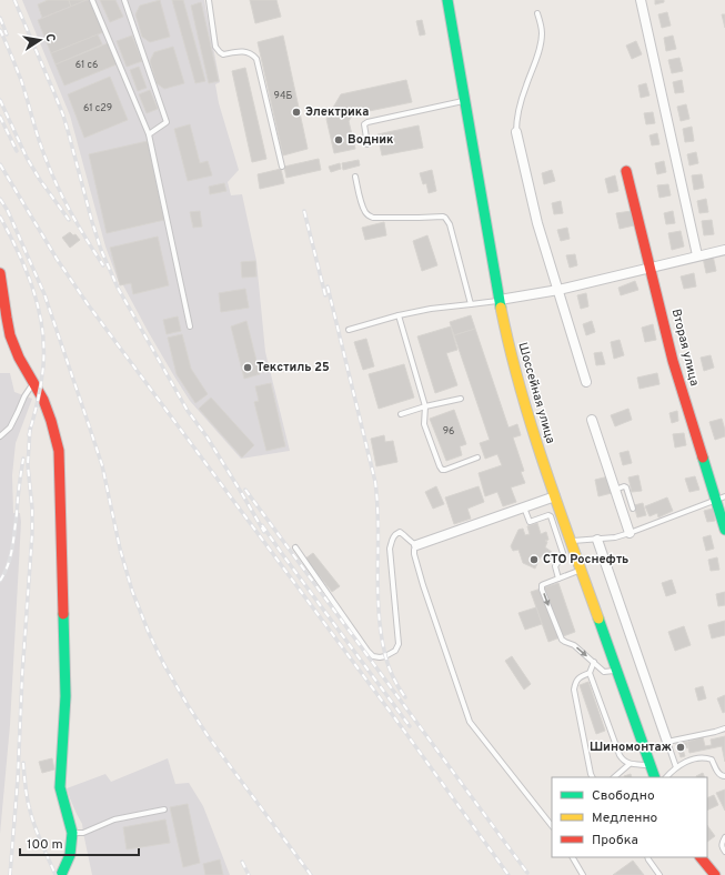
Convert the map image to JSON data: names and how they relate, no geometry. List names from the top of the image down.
{
  "streets": {
    "street": ["Вторая улица", "Шоссейная улица"]
  },
  "places": [
    "Электрика",
    "Водник",
    "Текстиль 25",
    "СТО Роснефть",
    "Шиномонтаж"
  ],
  "house_numbers": [
    "61 с6",
    "94Б",
    "61 с29",
    "96"
  ],
  "legend": ["Свободно", "Медленно", "Пробка"],
  "scale_bar": "100 m",
  "north": "right"
}
